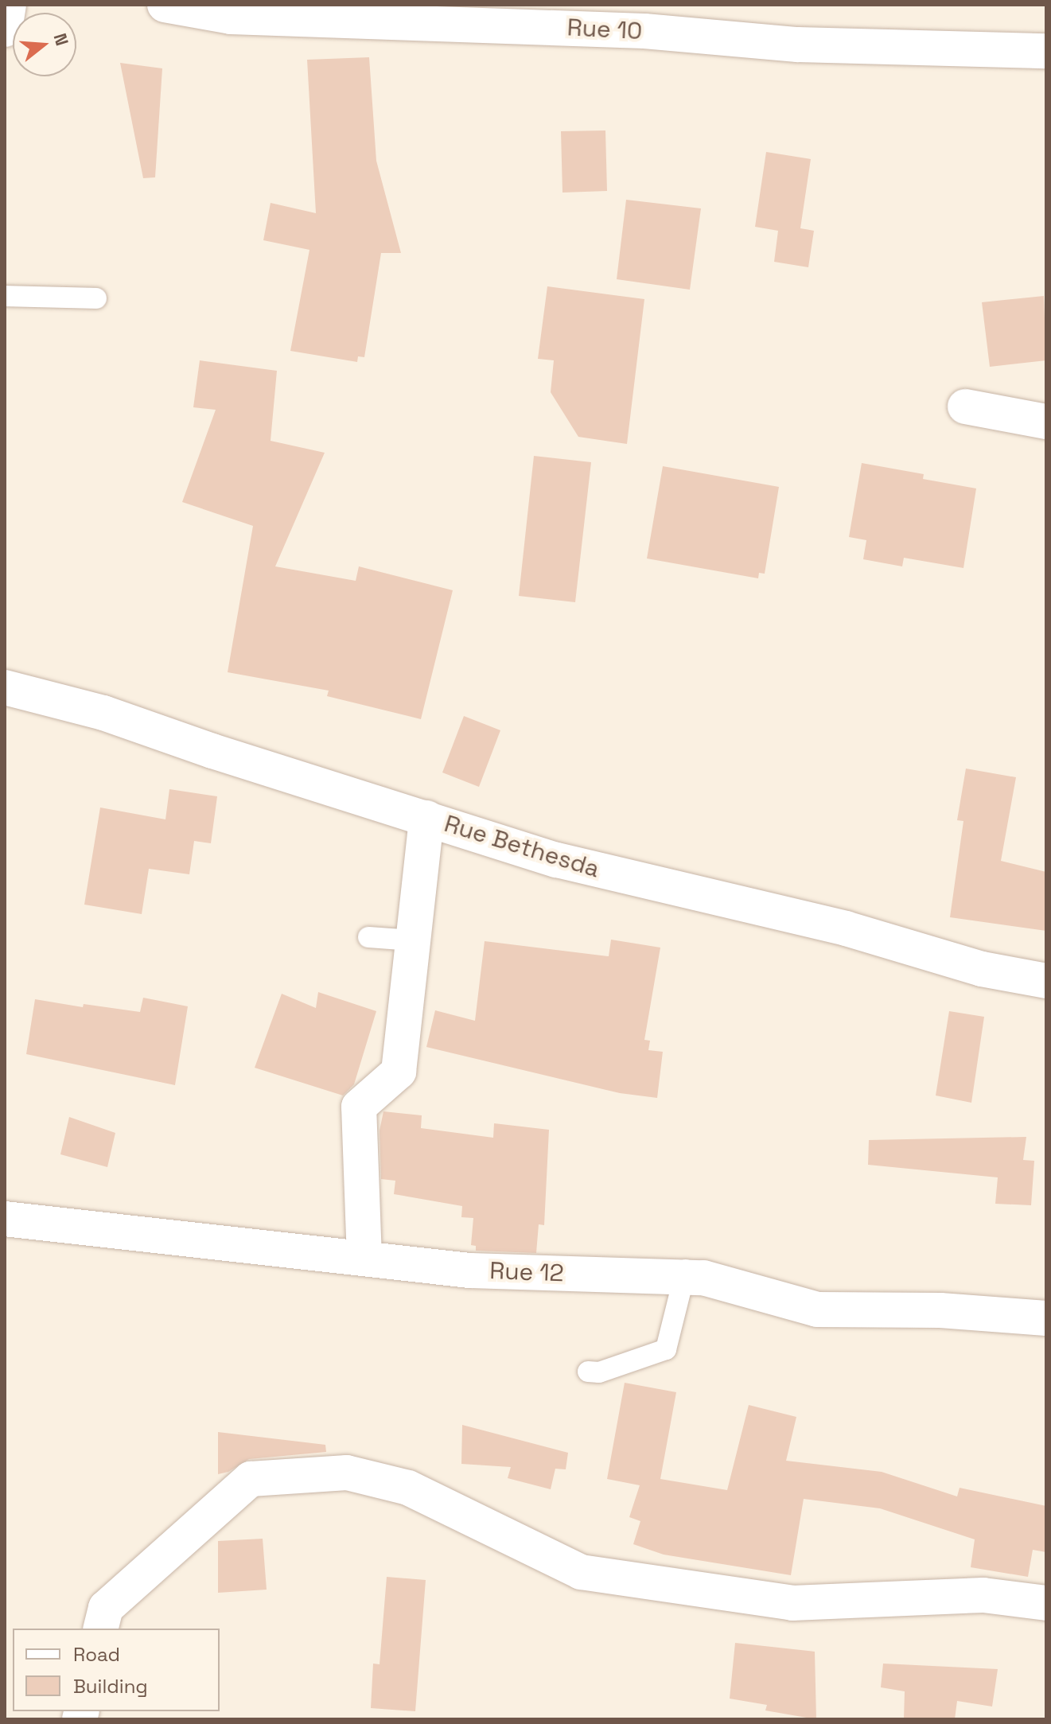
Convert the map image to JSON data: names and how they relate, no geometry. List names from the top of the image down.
{
  "streets": {
    "street": ["Rue 10", "Rue Bethesda", "Rue 12"]
  },
  "legend": ["Road", "Building"],
  "north": "right"
}
